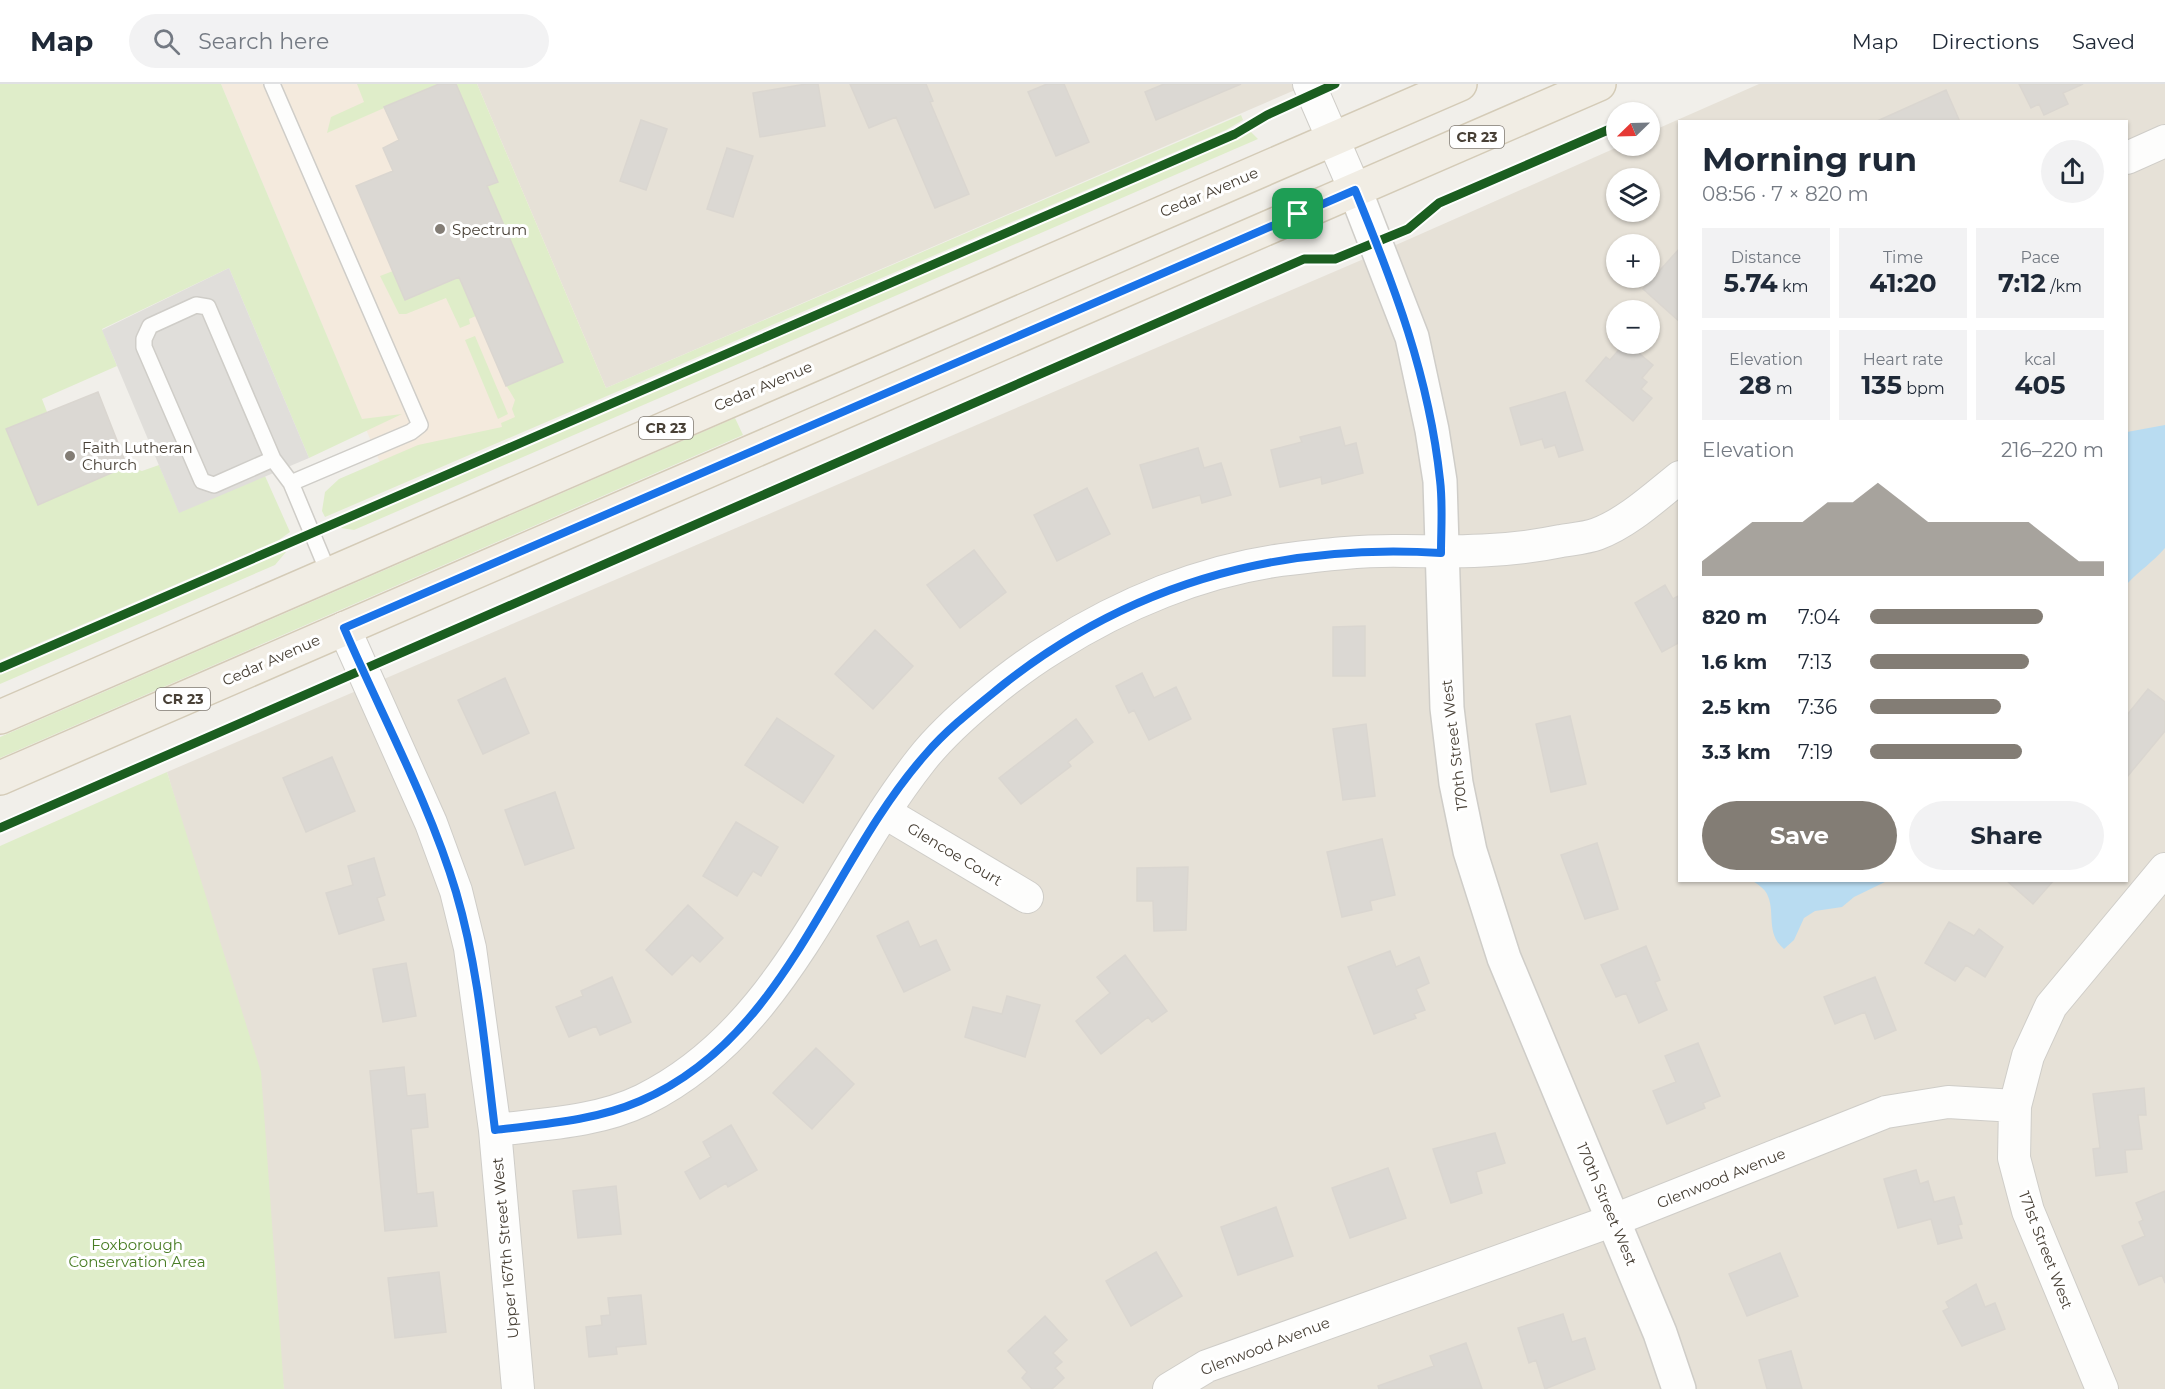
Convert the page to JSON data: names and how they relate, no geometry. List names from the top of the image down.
{
  "streets": {
    "main road": ["CR 23", "Cedar Avenue"],
    "street": [
      "170th Street West",
      "Glencoe Court",
      "Glenwood Avenue",
      "Upper 167th Street West",
      "171st Street West"
    ]
  },
  "crossings": [
    ["Cedar Avenue", "170th Street West"],
    ["Cedar Avenue", "Upper 167th Street West"],
    ["170th Street West", "Glenwood Avenue"],
    ["Glenwood Avenue", "171st Street West"]
  ],
  "parks": ["Foxborough Conservation Area"],
  "places": ["Spectrum", "Faith Lutheran Church"],
  "north": "bottom left",
  "page": {
    "header": "Map",
    "search": "Search here",
    "nav": ["Map", "Directions", "Saved"],
    "map_buttons": ["+", "−"],
    "heading": ["Morning run", "08:56 · 7 × 820 m"],
    "stats": [
      ["Distance", "5.74 km"],
      ["Time", "41:20"],
      ["Pace", "7:12 /km"],
      ["Elevation", "28 m"],
      ["Heart rate", "135 bpm"],
      ["kcal", "405"]
    ],
    "chart": ["Elevation", "216–220 m"],
    "list": [
      {
        "name": "820 m",
        "note": "7:04"
      },
      {
        "name": "1.6 km",
        "note": "7:13"
      },
      {
        "name": "2.5 km",
        "note": "7:36"
      },
      {
        "name": "3.3 km",
        "note": "7:19"
      }
    ],
    "buttons": ["Save", "Share"]
  }
}
